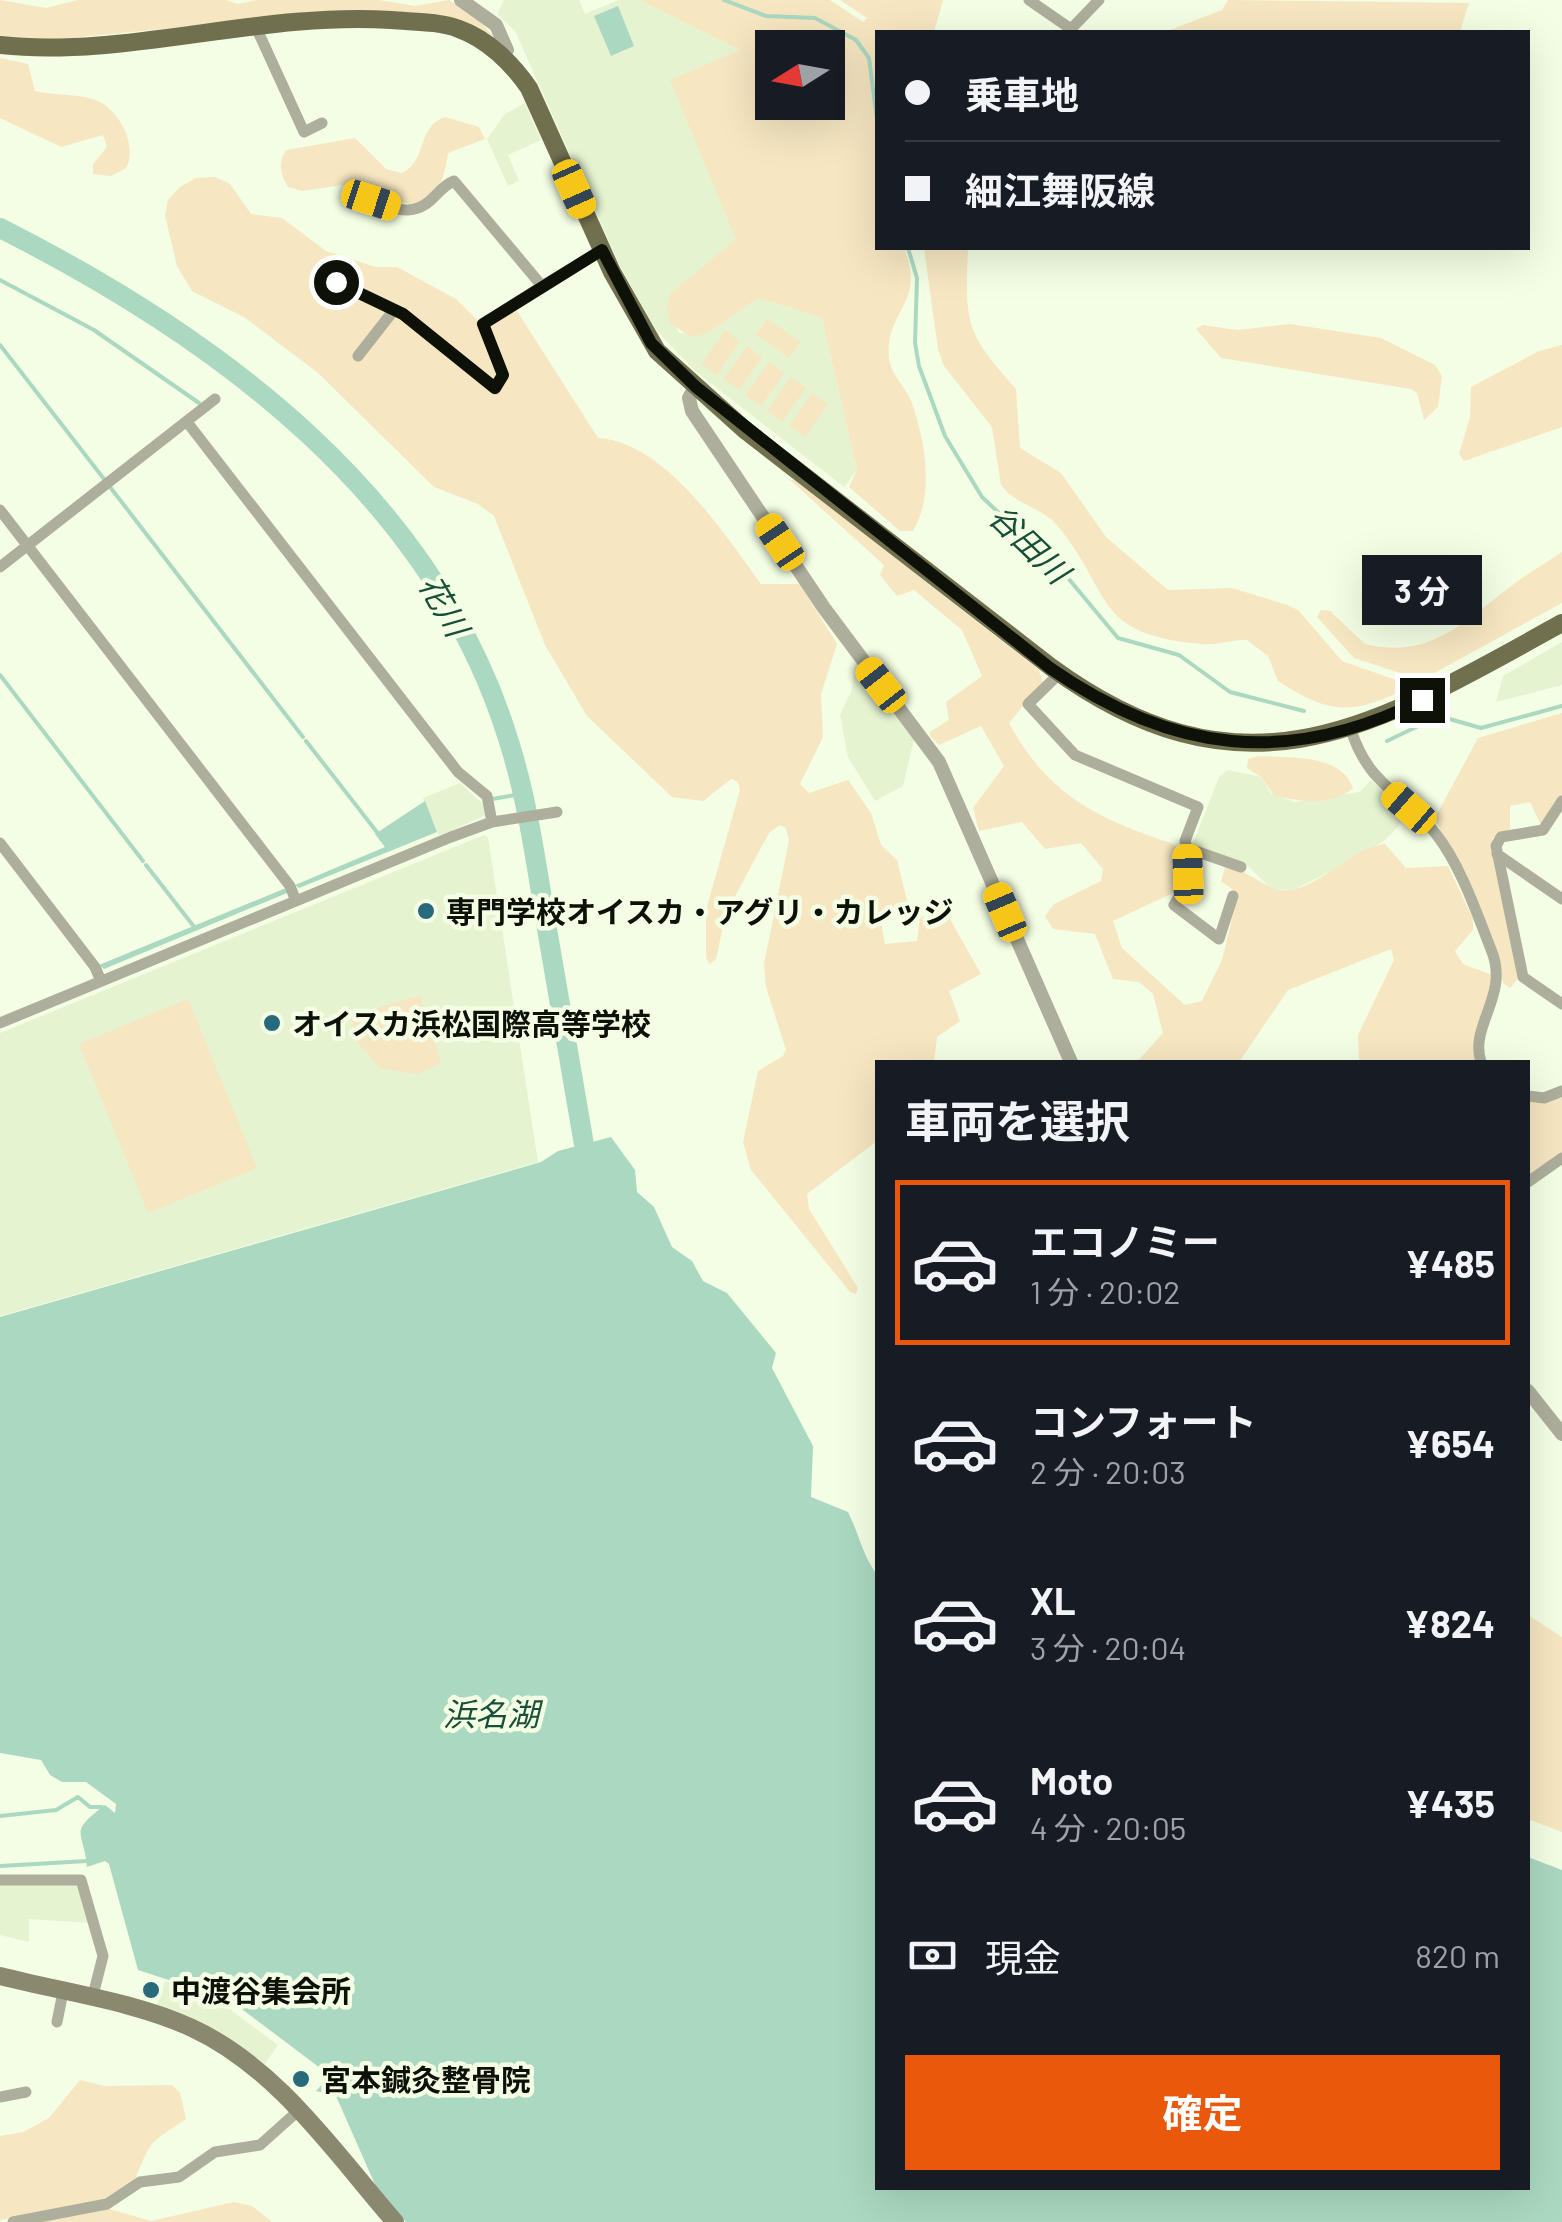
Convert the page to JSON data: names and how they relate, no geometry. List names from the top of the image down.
{
  "water": ["谷田川", "花川", "浜名湖"],
  "places": [
    "専門学校オイスカ・アグリ・カレッジ",
    "オイスカ浜松国際高等学校",
    "中渡谷集会所",
    "宮本鍼灸整骨院"
  ],
  "north": "left",
  "page": {
    "banner": ["乗車地", "細江舞阪線"],
    "bubble": "3 分",
    "heading": "車両を選択",
    "list": [
      {
        "name": "エコノミー",
        "note": "1 分 · 20:02",
        "value": "¥485"
      },
      {
        "name": "コンフォート",
        "note": "2 分 · 20:03",
        "value": "¥654"
      },
      {
        "name": "XL",
        "note": "3 分 · 20:04",
        "value": "¥824"
      },
      {
        "name": "Moto",
        "note": "4 分 · 20:05",
        "value": "¥435"
      }
    ],
    "pay": ["現金", "820 m"],
    "buttons": "確定"
  }
}
